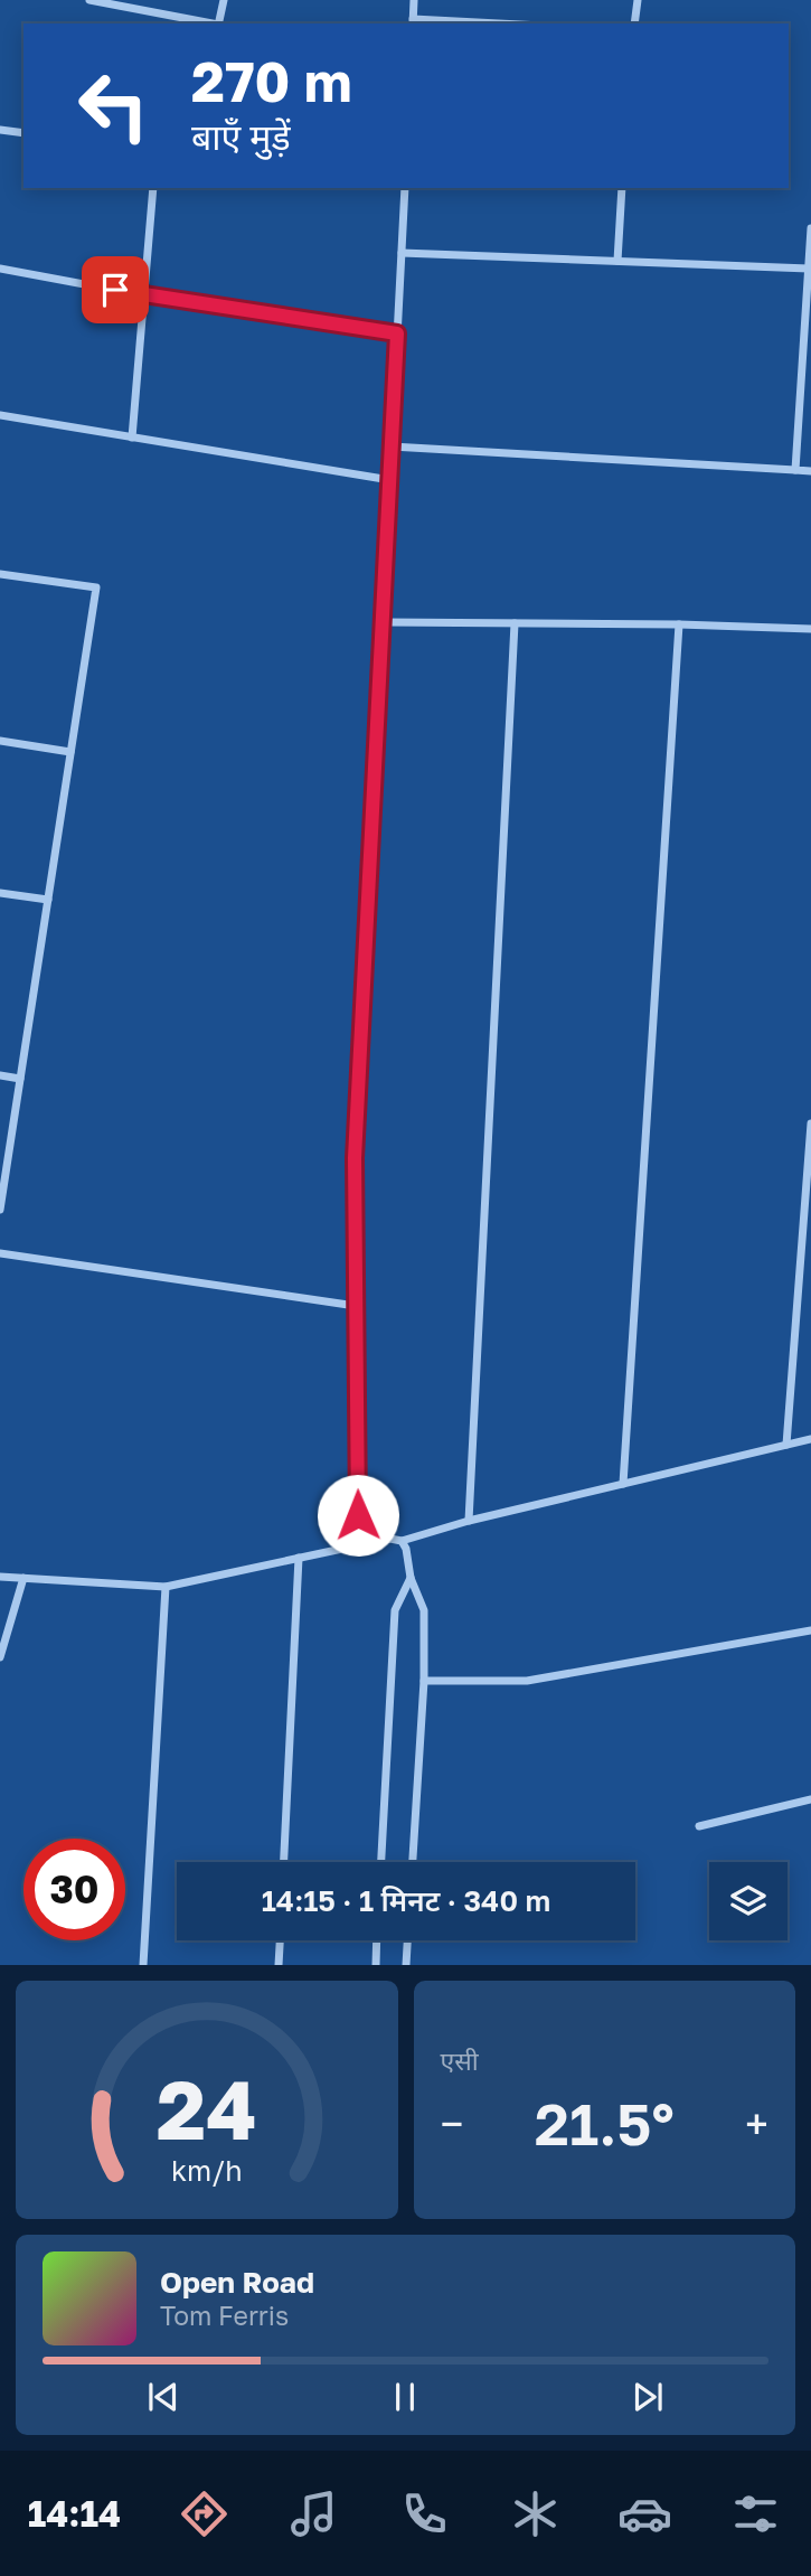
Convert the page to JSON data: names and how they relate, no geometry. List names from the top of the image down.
{
  "page": {
    "turn": ["270 m", "बाएँ मुड़ें"],
    "limit": "30",
    "trip": "14:15 · 1 मिनट · 340 m",
    "tile": "एसी",
    "heat": ["−", "21.5°", "+"],
    "song": ["Open Road", "Tom Ferris"],
    "tabs": "14:14",
    "gauge": ["24", "km/h"]
  }
}
